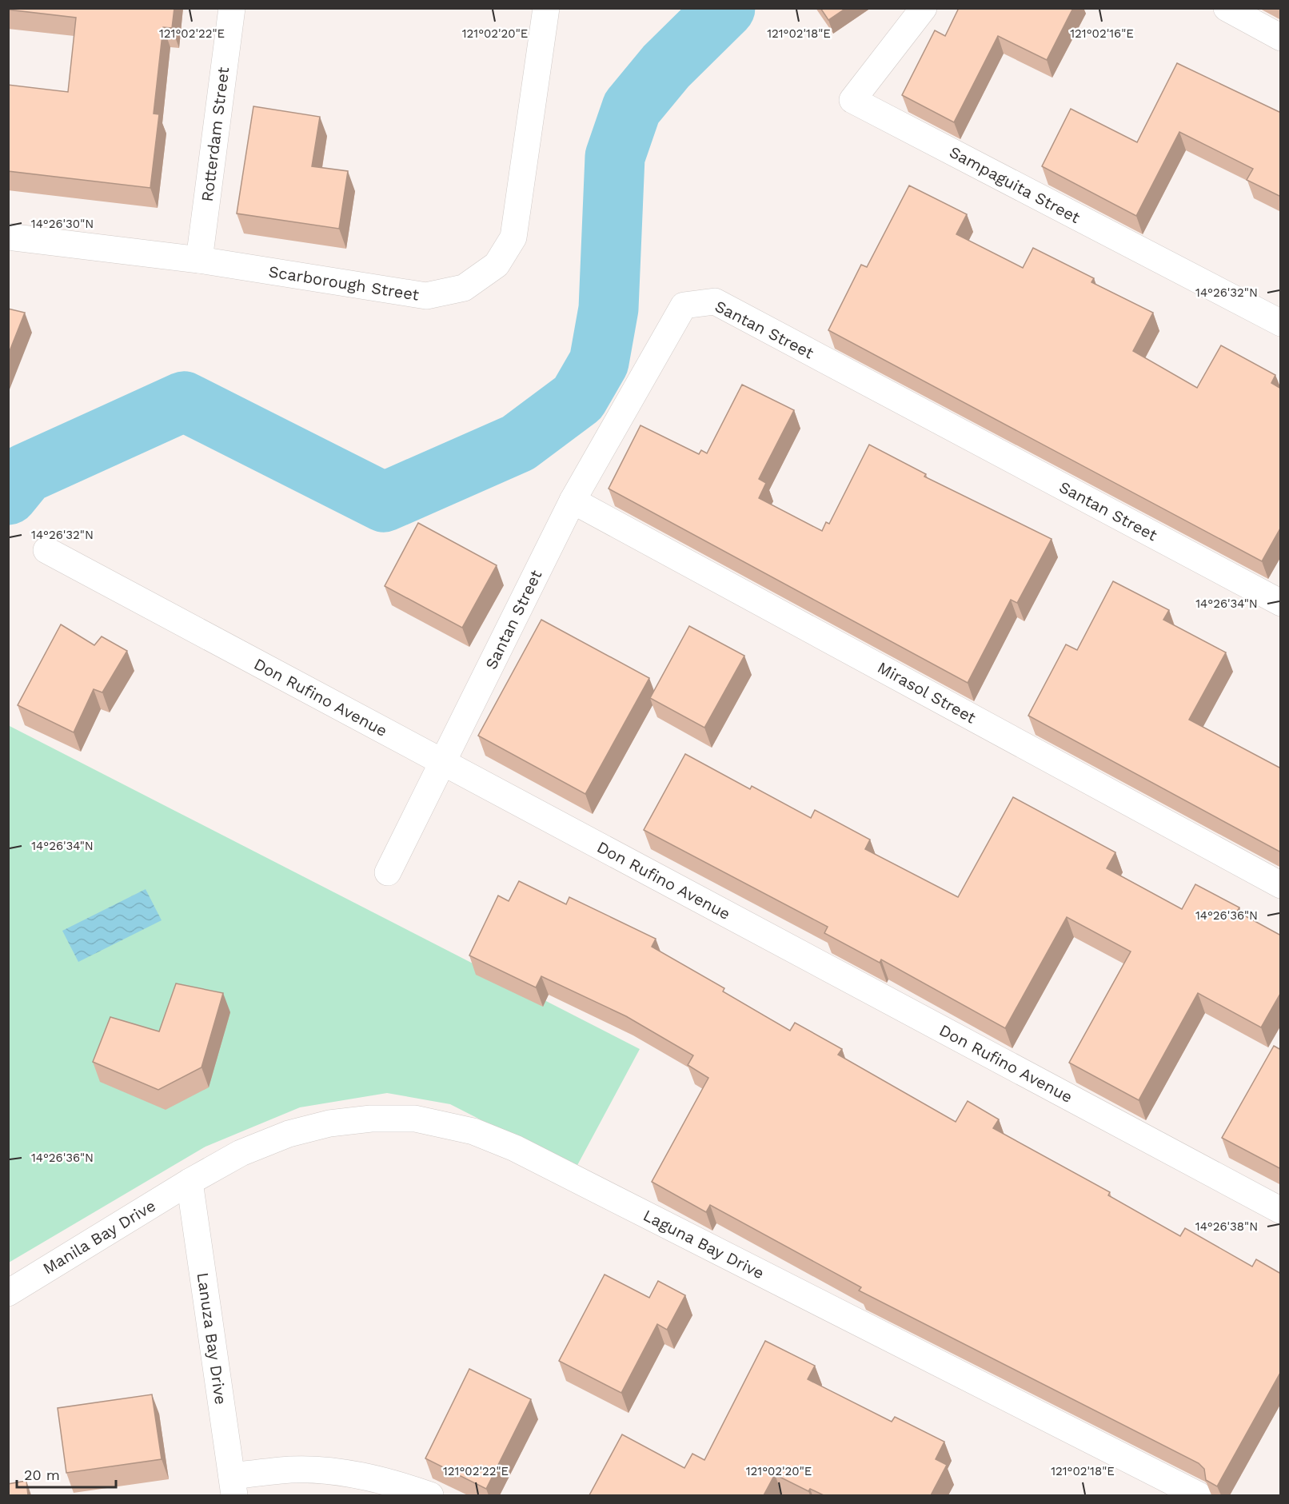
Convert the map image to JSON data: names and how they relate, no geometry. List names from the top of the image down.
{
  "streets": {
    "street": [
      "Rotterdam Street",
      "Sampaguita Street",
      "Scarborough Street",
      "Santan Street",
      "Mirasol Street",
      "Don Rufino Avenue",
      "Manila Bay Drive",
      "Laguna Bay Drive",
      "Lanuza Bay Drive"
    ]
  },
  "crossings": [
    ["Rotterdam Street", "Scarborough Street"],
    ["Santan Street", "Mirasol Street"],
    ["Santan Street", "Don Rufino Avenue"],
    ["Manila Bay Drive", "Laguna Bay Drive"],
    ["Manila Bay Drive", "Lanuza Bay Drive"],
    ["Laguna Bay Drive", "Lanuza Bay Drive"]
  ],
  "scale_bar": "20 m",
  "coordinates": [
    "121°02'22\"E",
    "121°02'20\"E",
    "121°02'18\"E",
    "121°02'16\"E",
    "14°26'30\"N",
    "14°26'32\"N",
    "14°26'34\"N",
    "14°26'36\"N",
    "14°26'38\"N"
  ]
}
